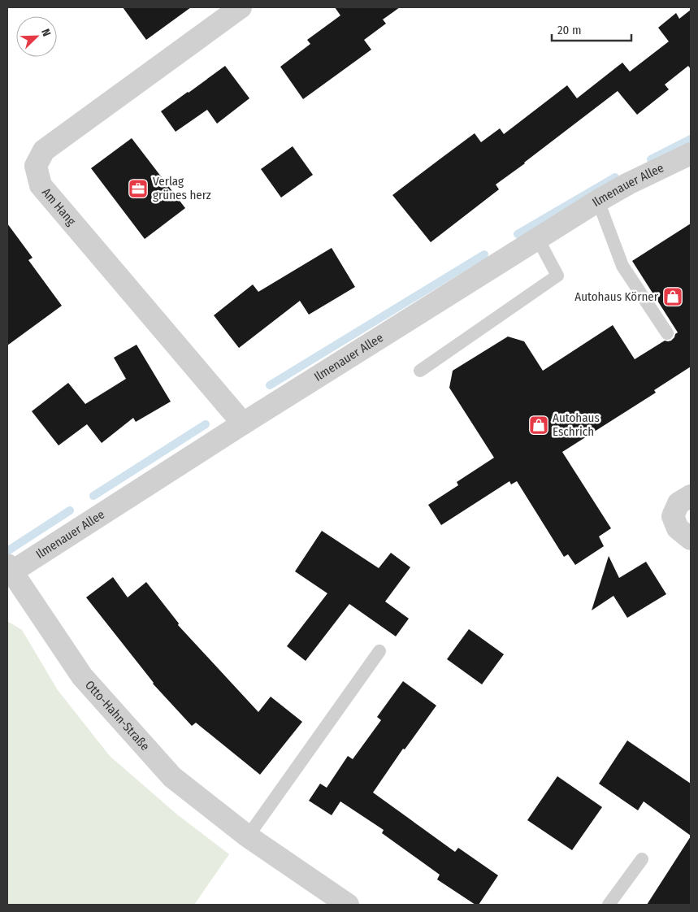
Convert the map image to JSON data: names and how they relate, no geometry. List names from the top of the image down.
{
  "streets": {
    "street": ["Ilmenauer Allee", "Am Hang", "Otto-Hahn-Straße"]
  },
  "crossings": [
    ["Ilmenauer Allee", "Am Hang"],
    ["Ilmenauer Allee", "Otto-Hahn-Straße"]
  ],
  "places": {
    "office": ["Verlag grünes herz"],
    "shop": ["Autohaus Körner", "Autohaus Eschrich"]
  },
  "scale_bar": "20 m",
  "north": "top right"
}
